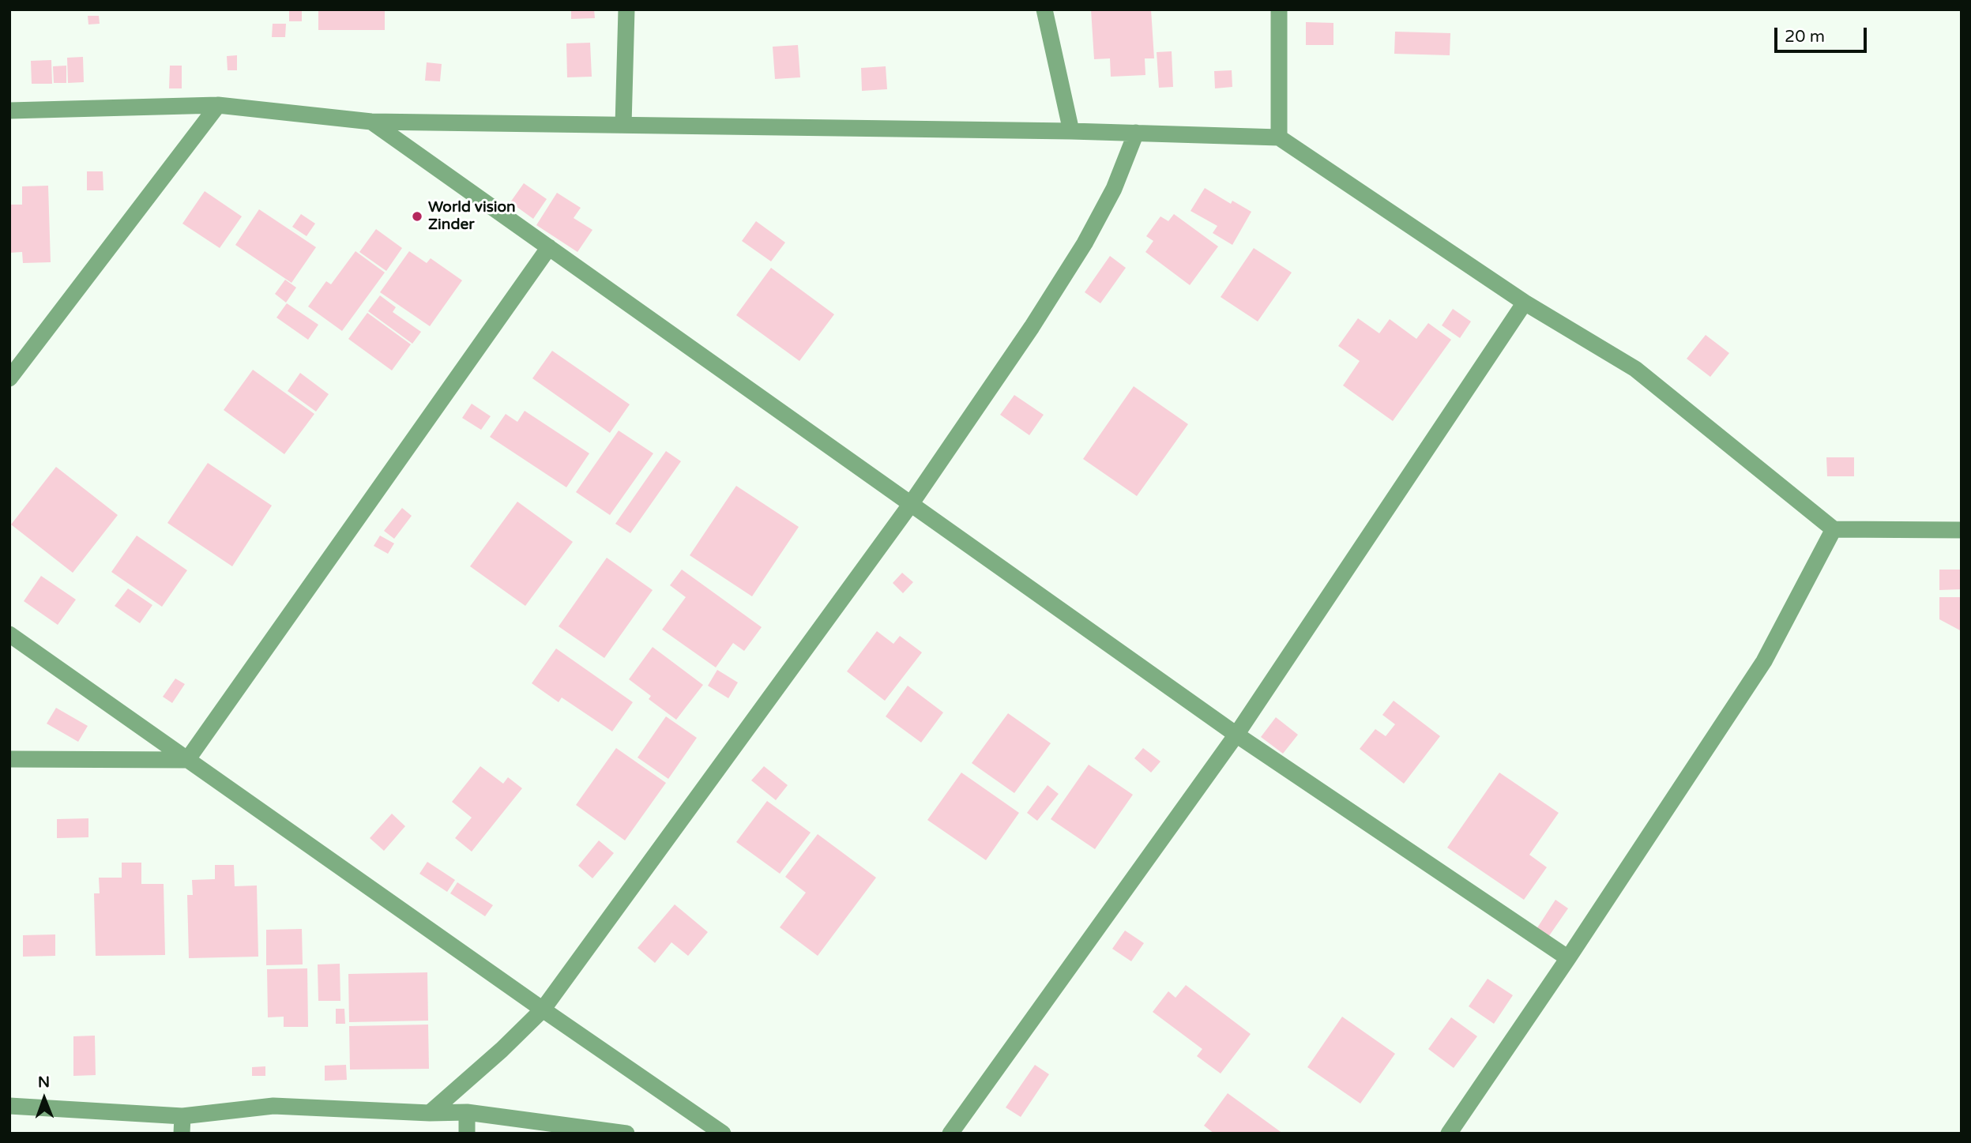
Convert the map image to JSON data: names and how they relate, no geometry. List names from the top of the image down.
{
  "places": ["World vision Zinder"],
  "scale_bar": "20 m",
  "north": "top"
}
